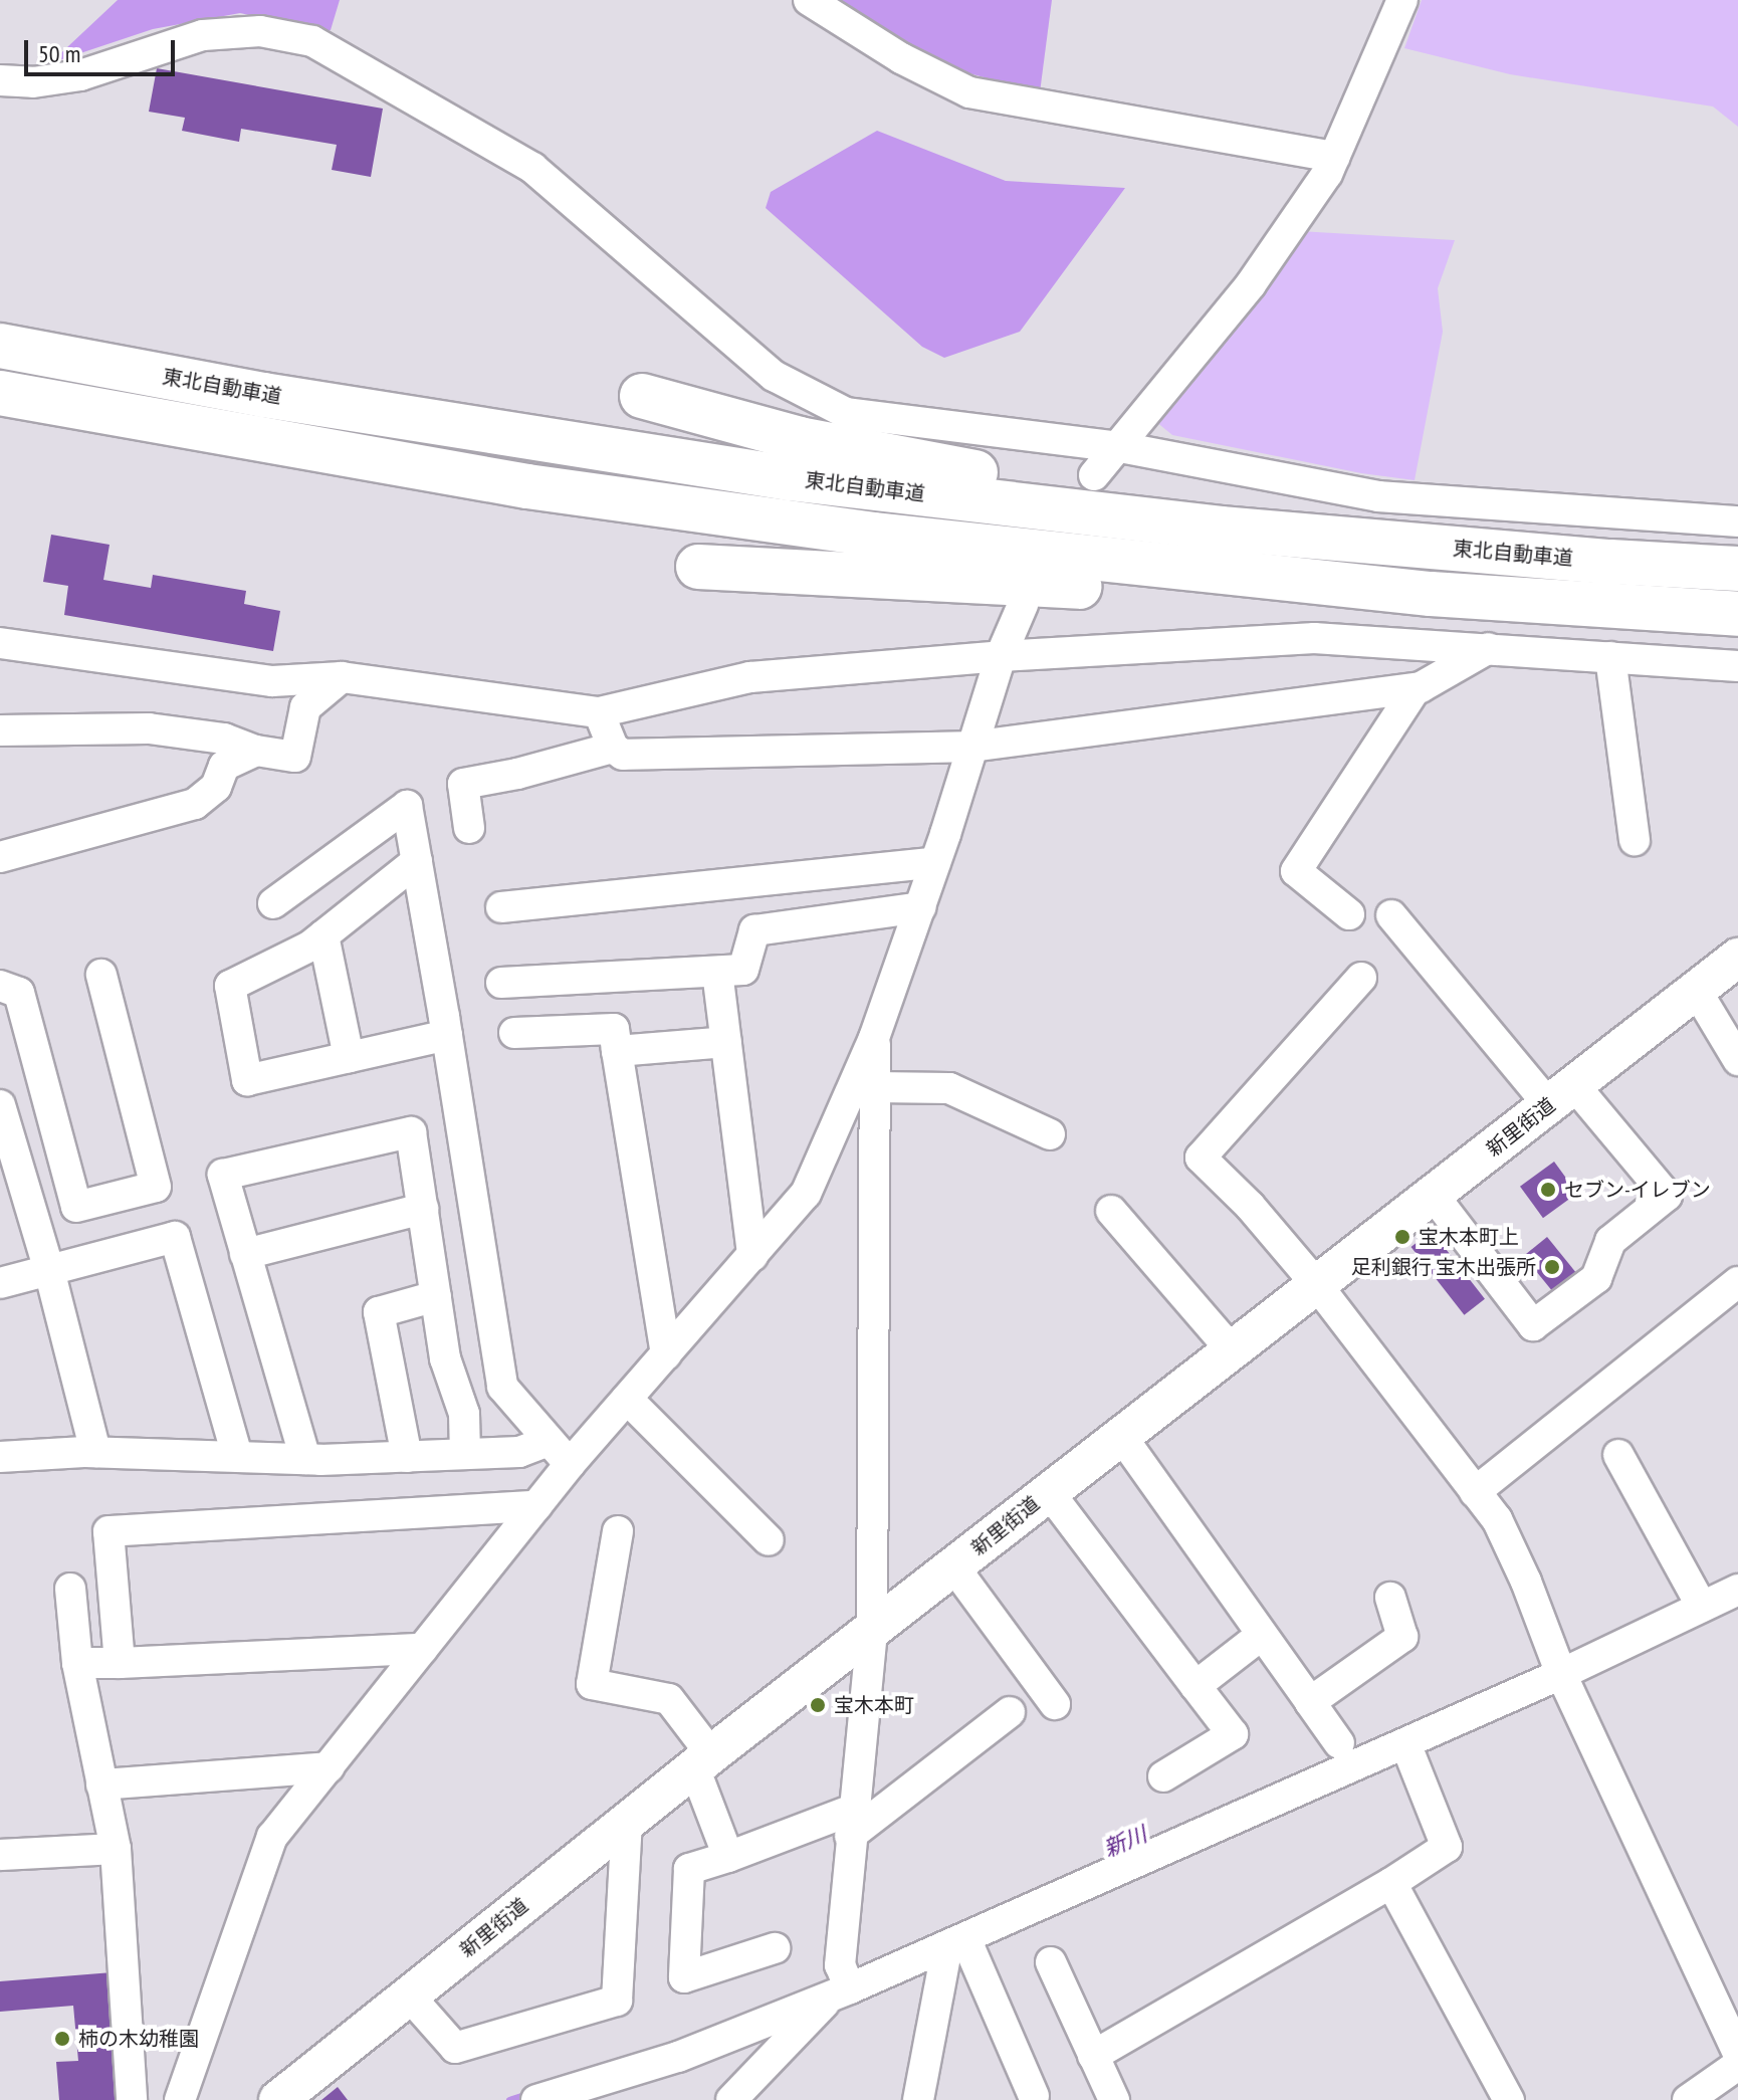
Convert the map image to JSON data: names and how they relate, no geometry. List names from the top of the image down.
{
  "streets": {
    "highway": ["東北自動車道"],
    "main road": ["新里街道"]
  },
  "water": ["新川"],
  "places": [
    "セブン-イレブン",
    "宝木本町上",
    "足利銀行 宝木出張所",
    "宝木本町",
    "柿の木幼稚園"
  ],
  "scale_bar": "50 m"
}
